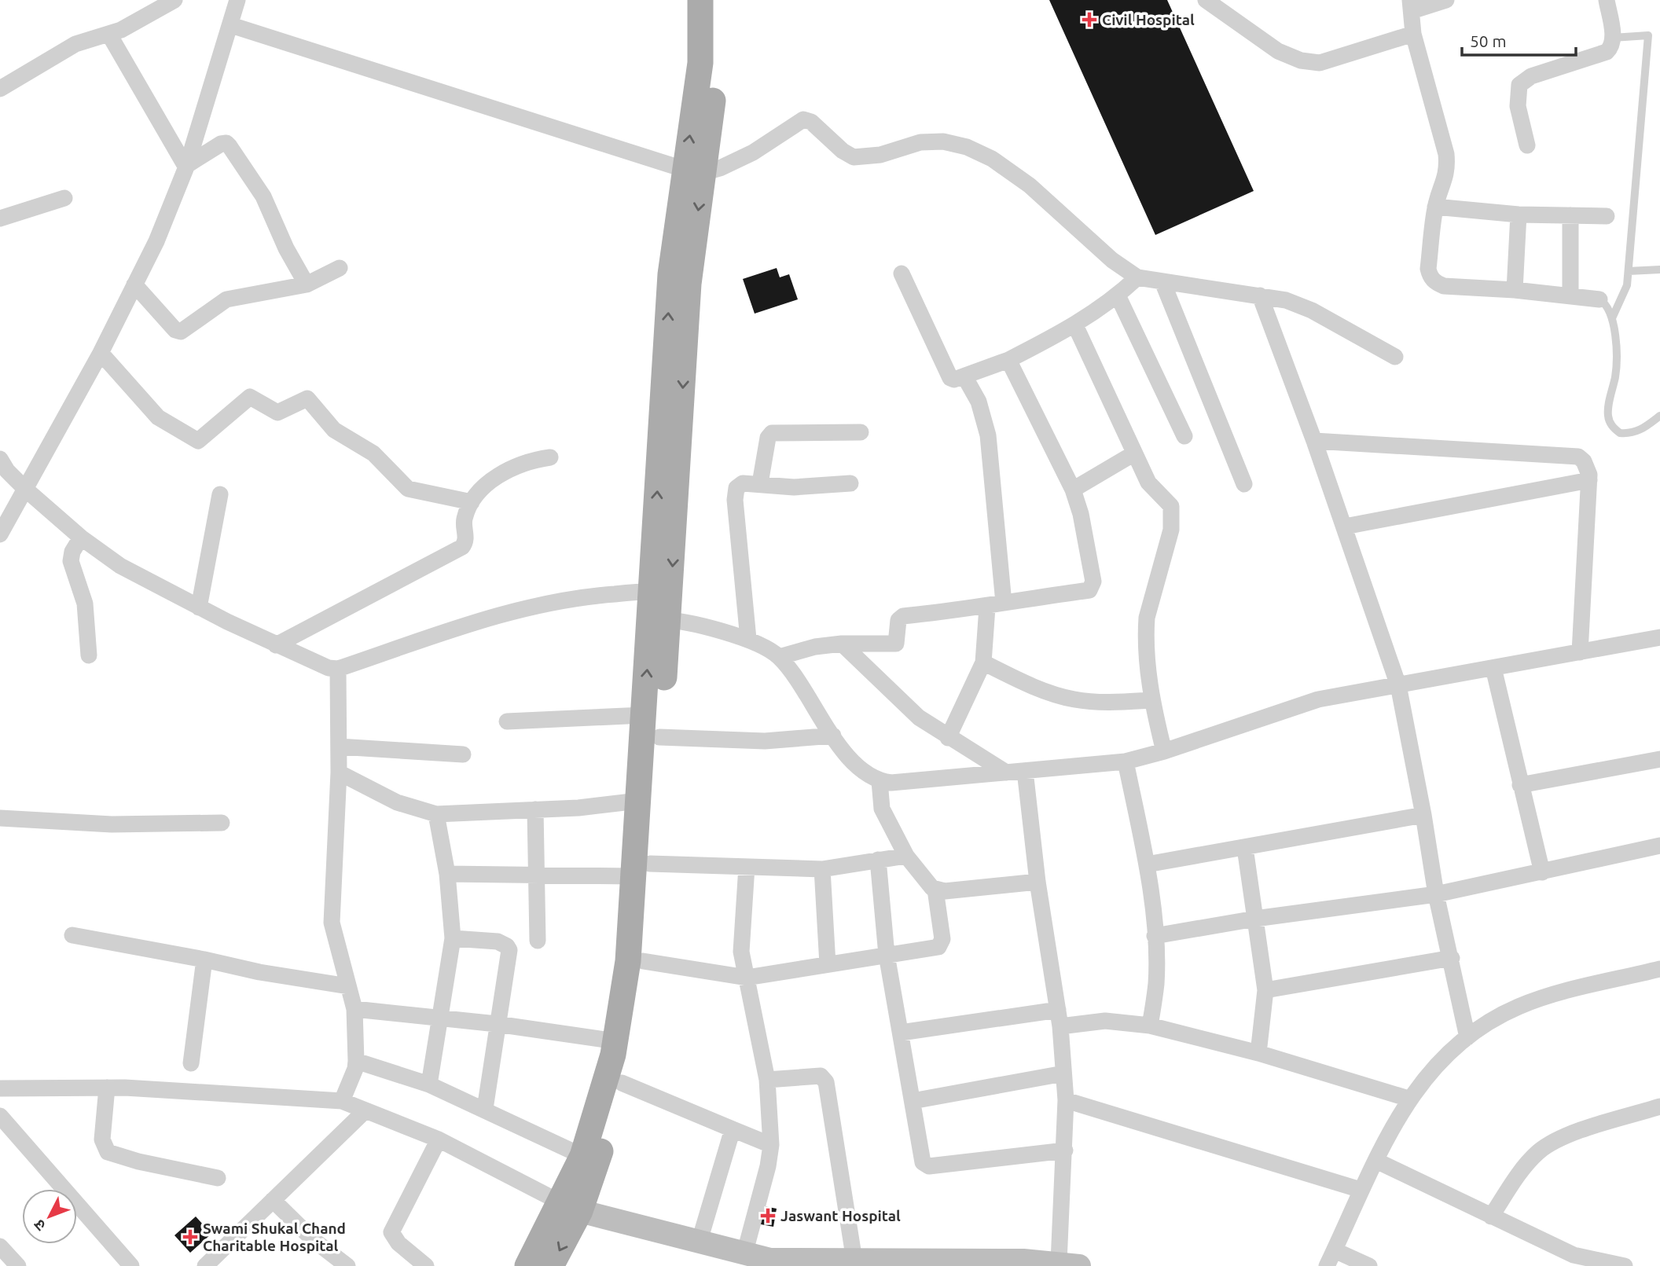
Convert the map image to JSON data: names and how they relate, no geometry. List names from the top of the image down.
{
  "places": {
    "health": ["Civil Hospital", "Jaswant Hospital", "Swami Shukal Chand Charitable Hospital"]
  },
  "scale_bar": "50 m",
  "north": "bottom left"
}
